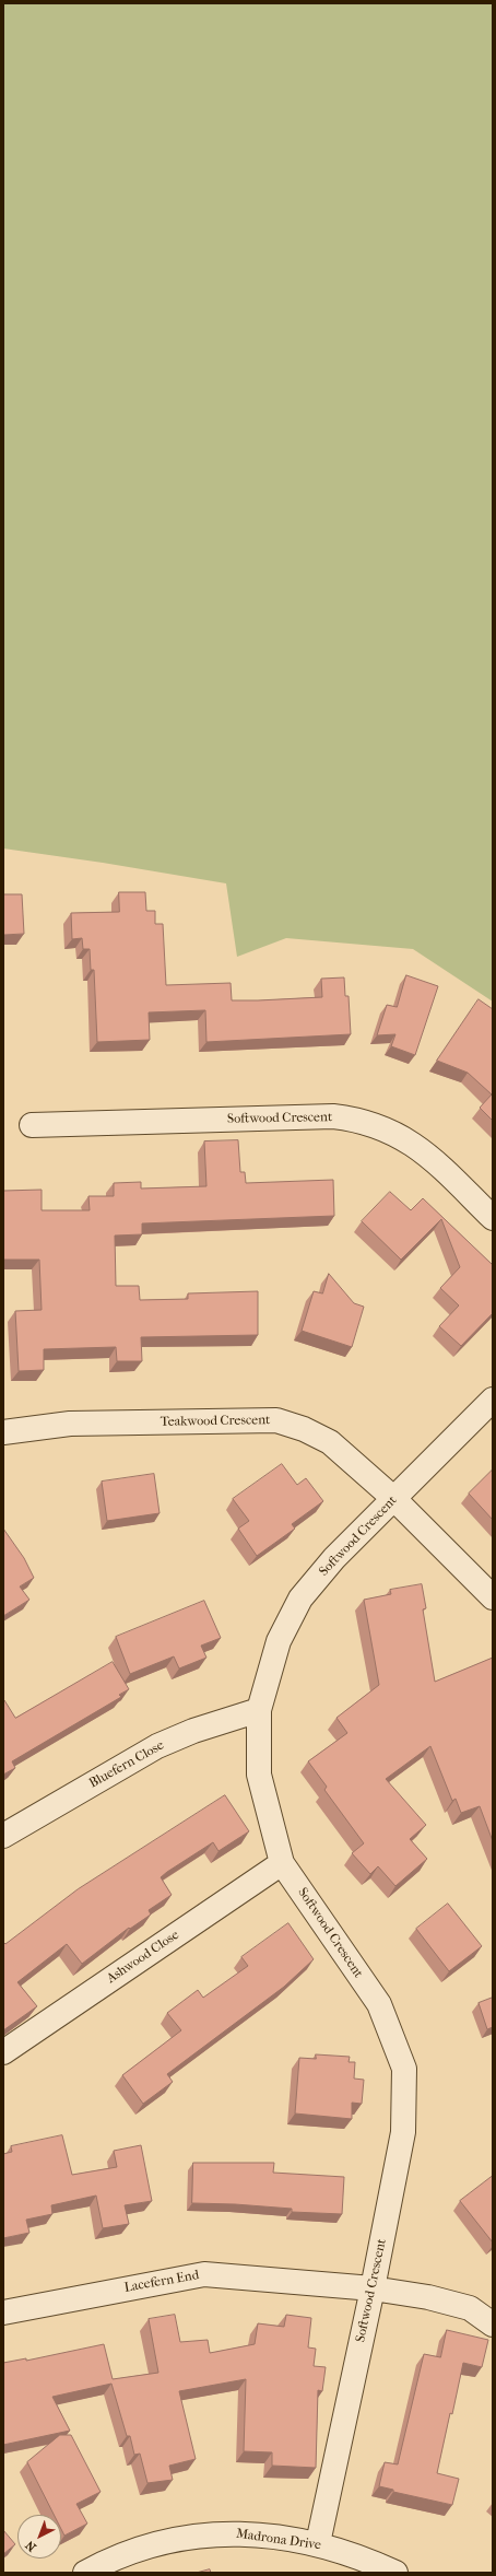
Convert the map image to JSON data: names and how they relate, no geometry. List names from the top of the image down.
{
  "streets": {
    "street": [
      "Softwood Crescent",
      "Teakwood Crescent",
      "Bluefern Close",
      "Ashwood Close",
      "Lacefern End",
      "Madrona Drive"
    ]
  },
  "crossings": [
    ["Softwood Crescent", "Teakwood Crescent"],
    ["Softwood Crescent", "Bluefern Close"],
    ["Softwood Crescent", "Ashwood Close"],
    ["Softwood Crescent", "Lacefern End"],
    ["Softwood Crescent", "Madrona Drive"]
  ],
  "north": "bottom left"
}
